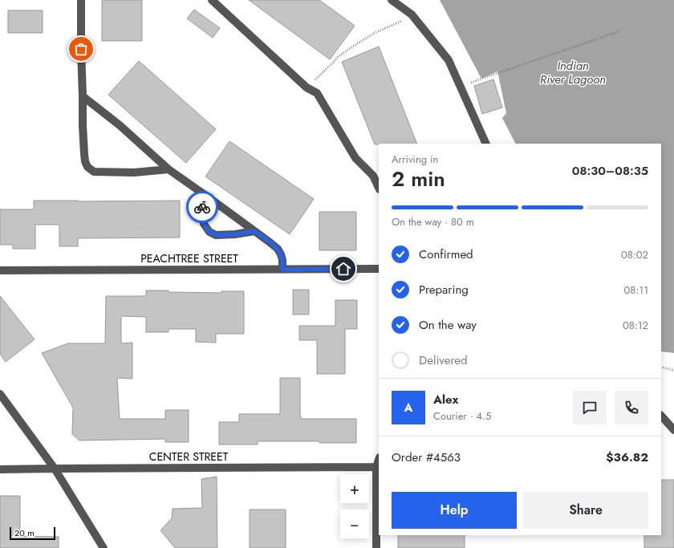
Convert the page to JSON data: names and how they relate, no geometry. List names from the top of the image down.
{
  "streets": {
    "street": ["PEACHTREE STREET", "CENTER STREET"]
  },
  "water": ["Indian River Lagoon"],
  "scale_bar": "20 m",
  "page": {
    "heading": ["2 min", "Arriving in", "08:30–08:35"],
    "panel": [
      "Alex",
      "Courier · 4.5",
      "Order #4563",
      "$36.82"
    ],
    "bar": "On the way · 80 m",
    "list": [
      ["Confirmed", "08:02"],
      ["Preparing", "08:11"],
      ["On the way", "08:12"],
      "Delivered"
    ],
    "round": "A",
    "map_buttons": ["+", "−"],
    "buttons": ["Help", "Share"],
    "scale": "20 m"
  }
}
